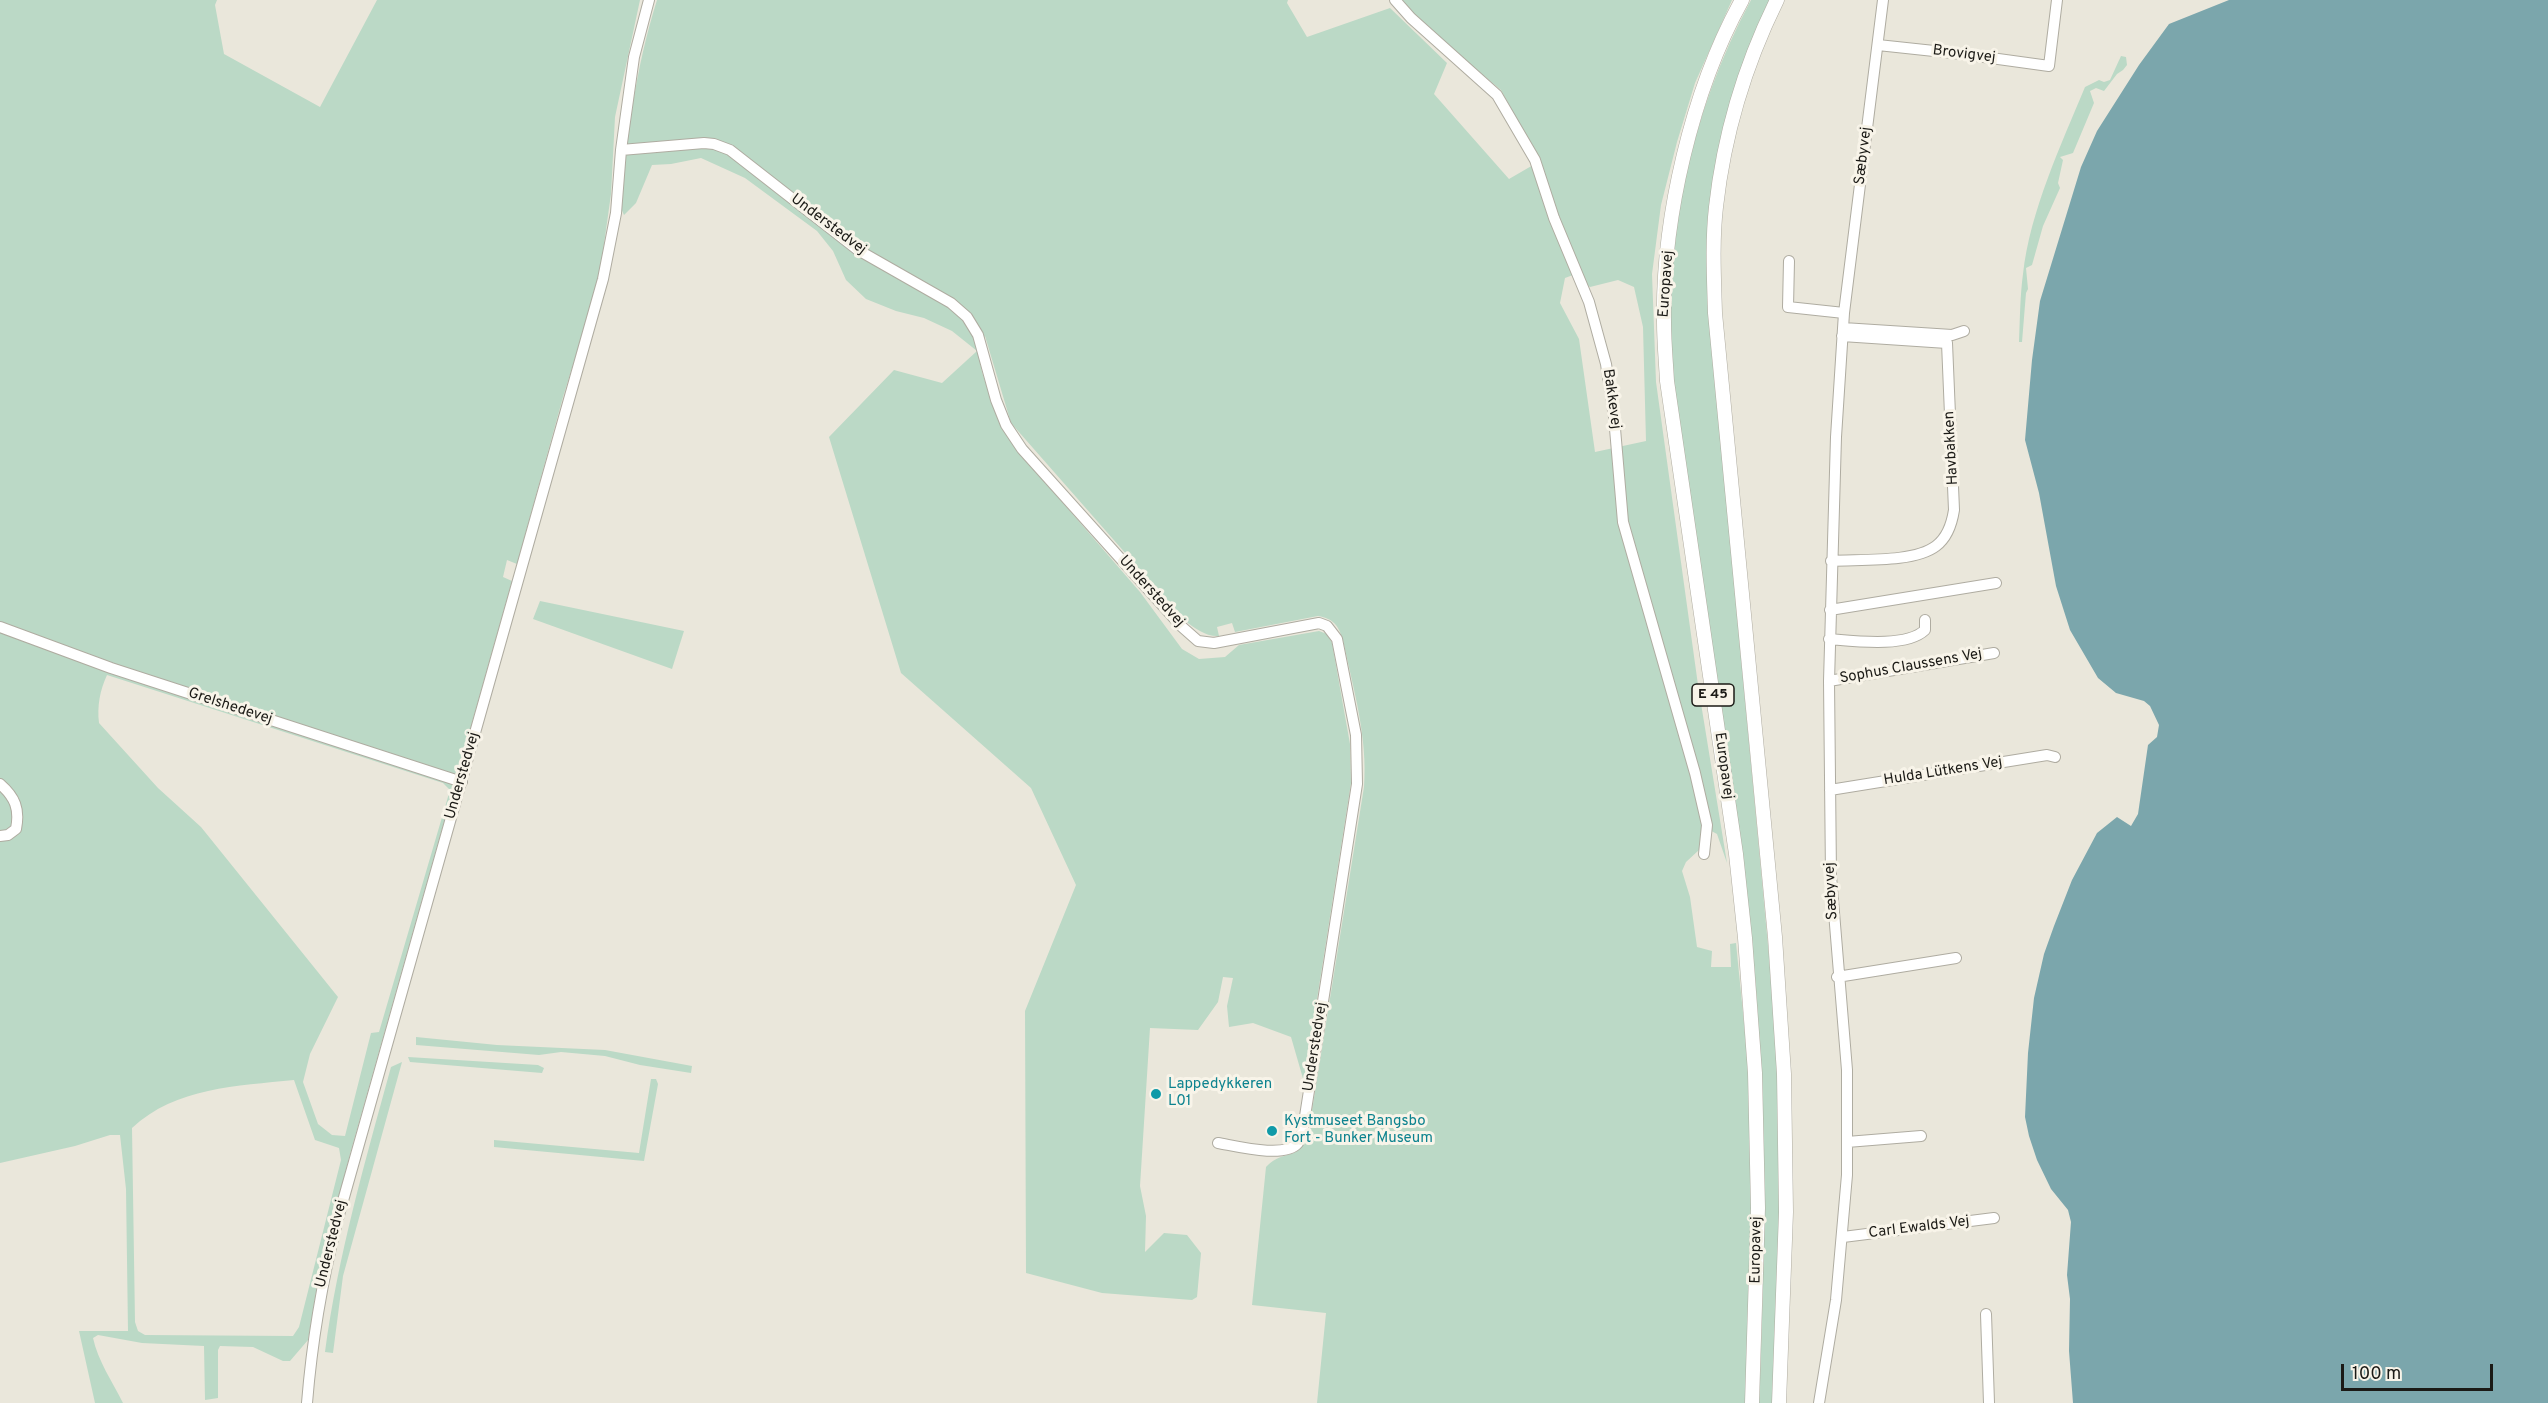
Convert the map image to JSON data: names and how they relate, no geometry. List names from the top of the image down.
{
  "streets": {
    "main road": ["Europavej", "E 45"],
    "street": [
      "Brovigvej",
      "Sæbyvej",
      "Understedvej",
      "Bakkevej",
      "Havbakken",
      "Sophus Claussens Vej",
      "Grelshedevej",
      "Hulda Lütkens Vej",
      "Carl Ewalds Vej"
    ]
  },
  "crossings": [
    ["Brovigvej", "Sæbyvej"],
    ["Sæbyvej", "Havbakken"],
    ["Sæbyvej", "Sophus Claussens Vej"],
    ["Sæbyvej", "Hulda Lütkens Vej"],
    ["Sæbyvej", "Carl Ewalds Vej"],
    ["Understedvej", "Grelshedevej"]
  ],
  "places": ["Lappedykkeren L01", "Kystmuseet Bangsbo Fort - Bunker Museum"],
  "scale_bar": "100 m"
}
